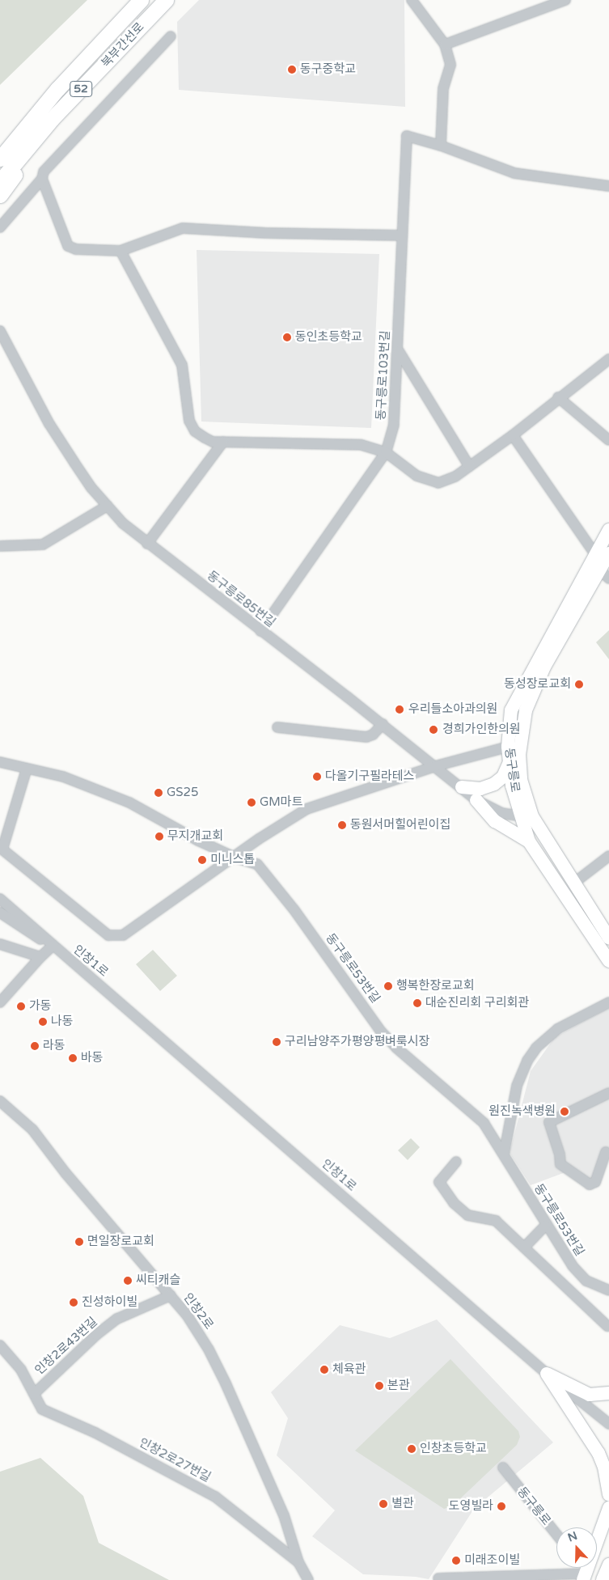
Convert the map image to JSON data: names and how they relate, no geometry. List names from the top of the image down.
{
  "streets": {
    "highway": ["북부간선로", "52"],
    "main road": ["동구릉로"],
    "street": [
      "동구릉로103번길",
      "동구릉로85번길",
      "인창1로",
      "동구릉로53번길",
      "인창2로",
      "인창2로43번길",
      "인창2로27번길"
    ]
  },
  "crossings": [
    ["동구릉로103번길", "동구릉로85번길"],
    ["동구릉로85번길", "동구릉로"],
    ["인창2로", "인창2로43번길"],
    ["인창2로", "인창2로27번길"],
    ["인창2로43번길", "인창2로27번길"]
  ],
  "places": [
    "동구중학교",
    "동인초등학교",
    "동성장로교회",
    "우리들소아과의원",
    "경희가인한의원",
    "다올기구필라테스",
    "GS25",
    "GM마트",
    "동원서머힐어린이집",
    "무지개교회",
    "미니스톱",
    "행복한장로교회",
    "대순진리회 구리회관",
    "가동",
    "나동",
    "구리남양주가평양평벼룩시장",
    "라동",
    "바동",
    "원진녹색병원",
    "면일장로교회",
    "씨티캐슬",
    "진성하이빌",
    "체육관",
    "본관",
    "인창초등학교",
    "별관",
    "도영빌라",
    "미래조이빌"
  ],
  "north": "top"
}
